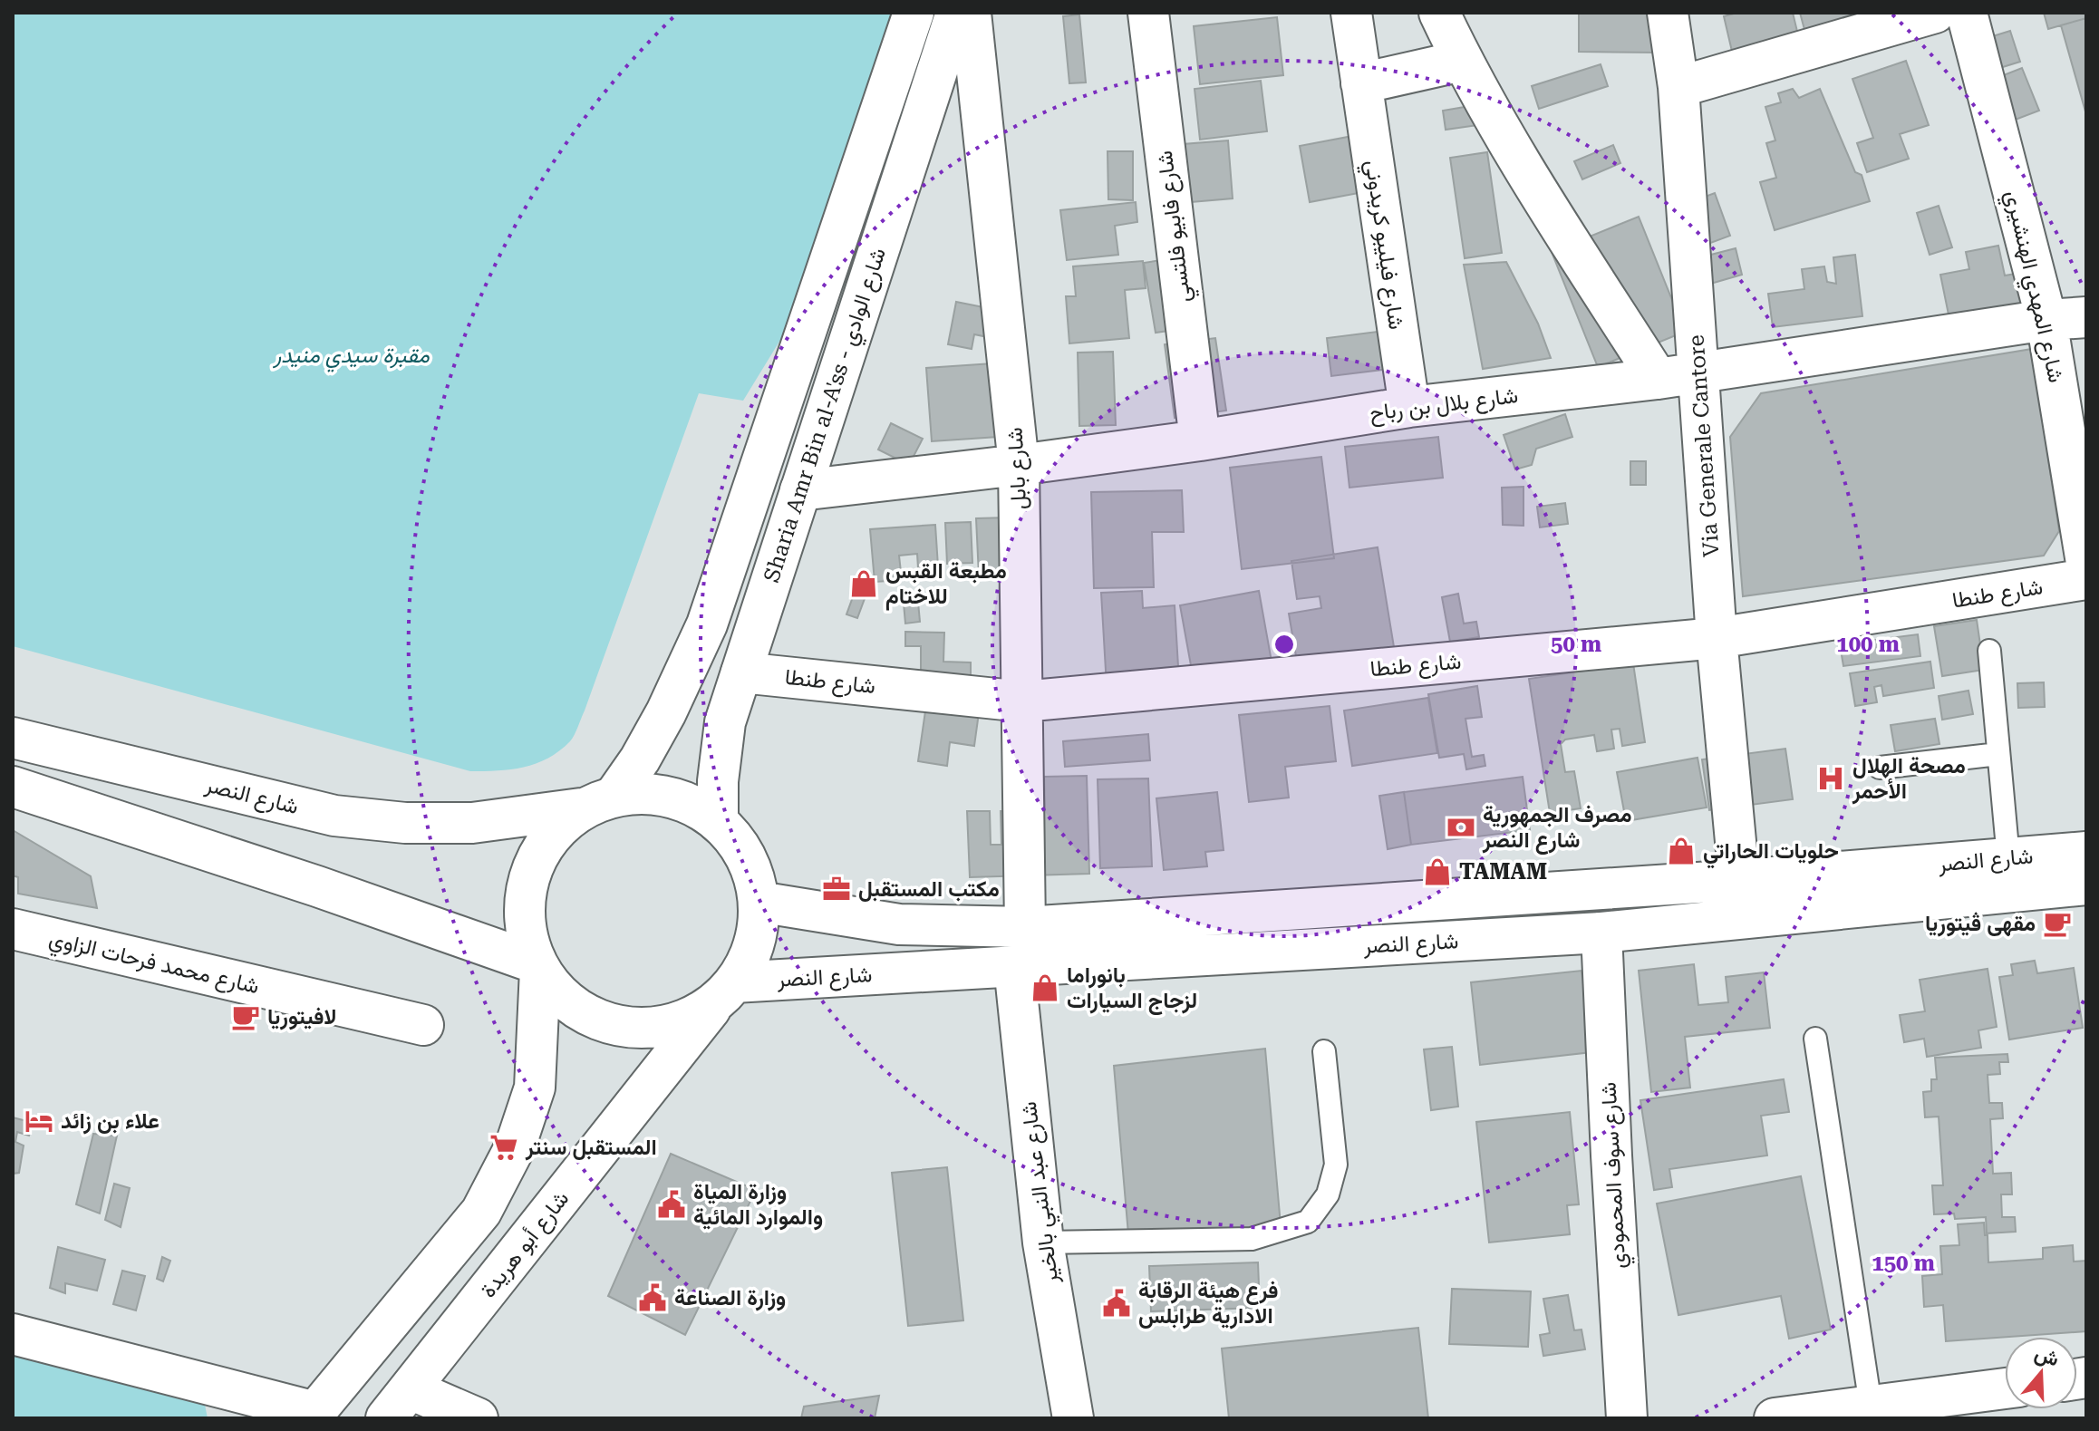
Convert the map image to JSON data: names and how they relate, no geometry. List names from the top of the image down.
{
  "streets": {
    "main road": [
      "شارع فابيو فلتسي",
      "شارع فيليبو كريدوني",
      "شارع المهدي الهنشيري",
      "شارع بلال بن رباح",
      "Sharia Amr Bin al-A'ss - شارع الوادي",
      "Via Generale Cantore",
      "شارع بابل",
      "شارع طنطا",
      "شارع النصر",
      "شارع محمد فرحات الزاوي",
      "شارع سوف المحمودي",
      "شارع عبد النبي بالخير",
      "شارع أبو هريدة"
    ]
  },
  "crossings": [
    ["شارع فابيو فلتسي", "شارع بلال بن رباح"],
    ["شارع فيليبو كريدوني", "شارع بلال بن رباح"],
    ["شارع المهدي الهنشيري", "شارع بلال بن رباح"],
    ["شارع بلال بن رباح", "Sharia Amr Bin al-A'ss - شارع الوادي"],
    ["شارع بلال بن رباح", "Via Generale Cantore"],
    ["شارع بلال بن رباح", "شارع بابل"],
    ["Sharia Amr Bin al-A'ss - شارع الوادي", "شارع طنطا"],
    ["Sharia Amr Bin al-A'ss - شارع الوادي", "شارع النصر"],
    ["Sharia Amr Bin al-A'ss - شارع الوادي", "شارع أبو هريدة"],
    ["Via Generale Cantore", "شارع طنطا"],
    ["Via Generale Cantore", "شارع النصر"],
    ["شارع بابل", "شارع طنطا"],
    ["شارع بابل", "شارع النصر"],
    ["شارع النصر", "شارع سوف المحمودي"],
    ["شارع النصر", "شارع عبد النبي بالخير"],
    ["شارع النصر", "شارع أبو هريدة"]
  ],
  "parks": ["مقبرة سيدي منيدر"],
  "places": {
    "shop": [
      "مطبعة القبس للاختام",
      "حلويات الحاراتي",
      "TAMAM",
      "بانوراما لزجاج السيارات"
    ],
    "hospital": ["مصحة الهلال الأحمر"],
    "bank": ["مصرف الجمهورية شارع النصر"],
    "office": ["مكتب المستقبل"],
    "cafe": ["مقهى ڤيتوريا", "لافيتوريا"],
    "hotel": ["علاء بن زائد"],
    "supermarket": ["المستقبل سنتر"],
    "public building": ["وزارة المياة والموارد المائية", "وزارة الصناعة", "فرع هيئة الرقابة الادارية طرابلس"]
  },
  "north": "top",
  "rings": ["50 m", "100 m", "150 m"]
}
